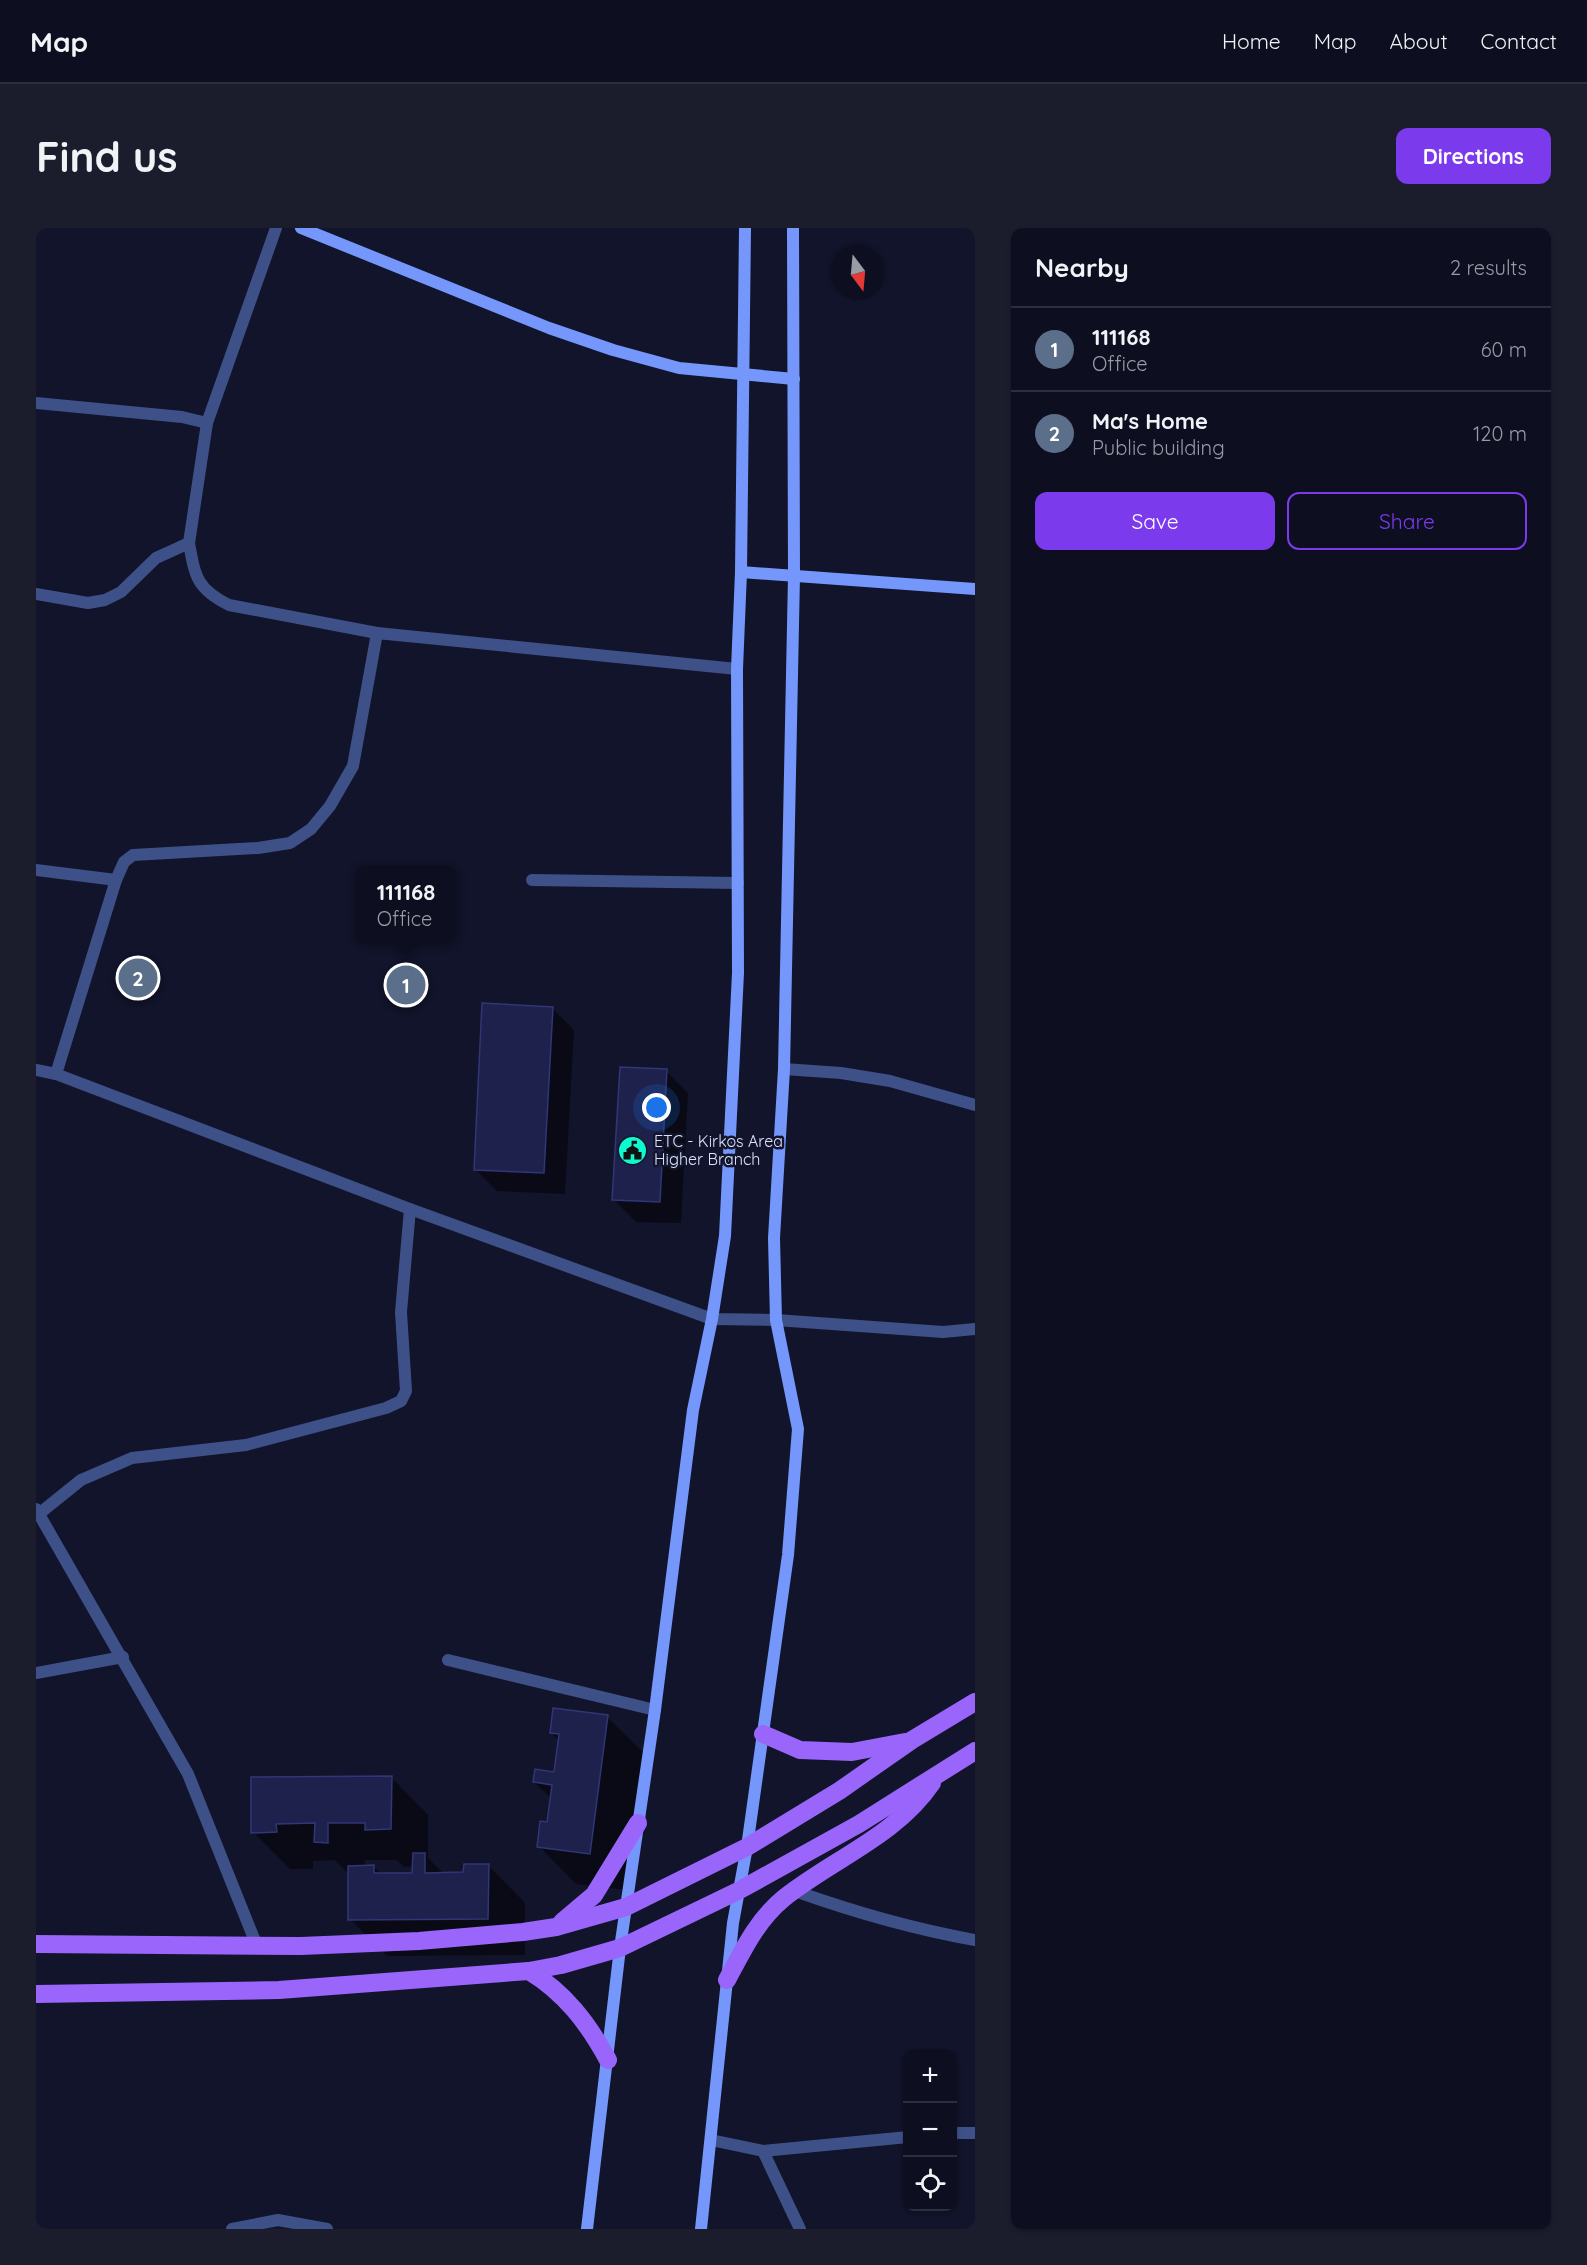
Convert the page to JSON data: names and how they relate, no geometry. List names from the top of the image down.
{
  "places": {
    "public building": ["ETC - Kirkos Area Higher Branch"]
  },
  "north": "bottom",
  "page": {
    "header": "Map",
    "nav": [
      "Home",
      "Map",
      "About",
      "Contact"
    ],
    "buttons": [
      "Directions",
      ["Save", "Share"]
    ],
    "title": "Find us",
    "heading": ["Nearby", "2 results"],
    "list": [
      {
        "mark": "1",
        "name": "111168",
        "note": "Office",
        "value": "60 m"
      },
      {
        "mark": "2",
        "name": "Ma's Home",
        "note": "Public building",
        "value": "120 m"
      }
    ],
    "popup": ["111168", "Office"],
    "pins": ["2", "1"],
    "map_buttons": ["+", "−"]
  }
}
